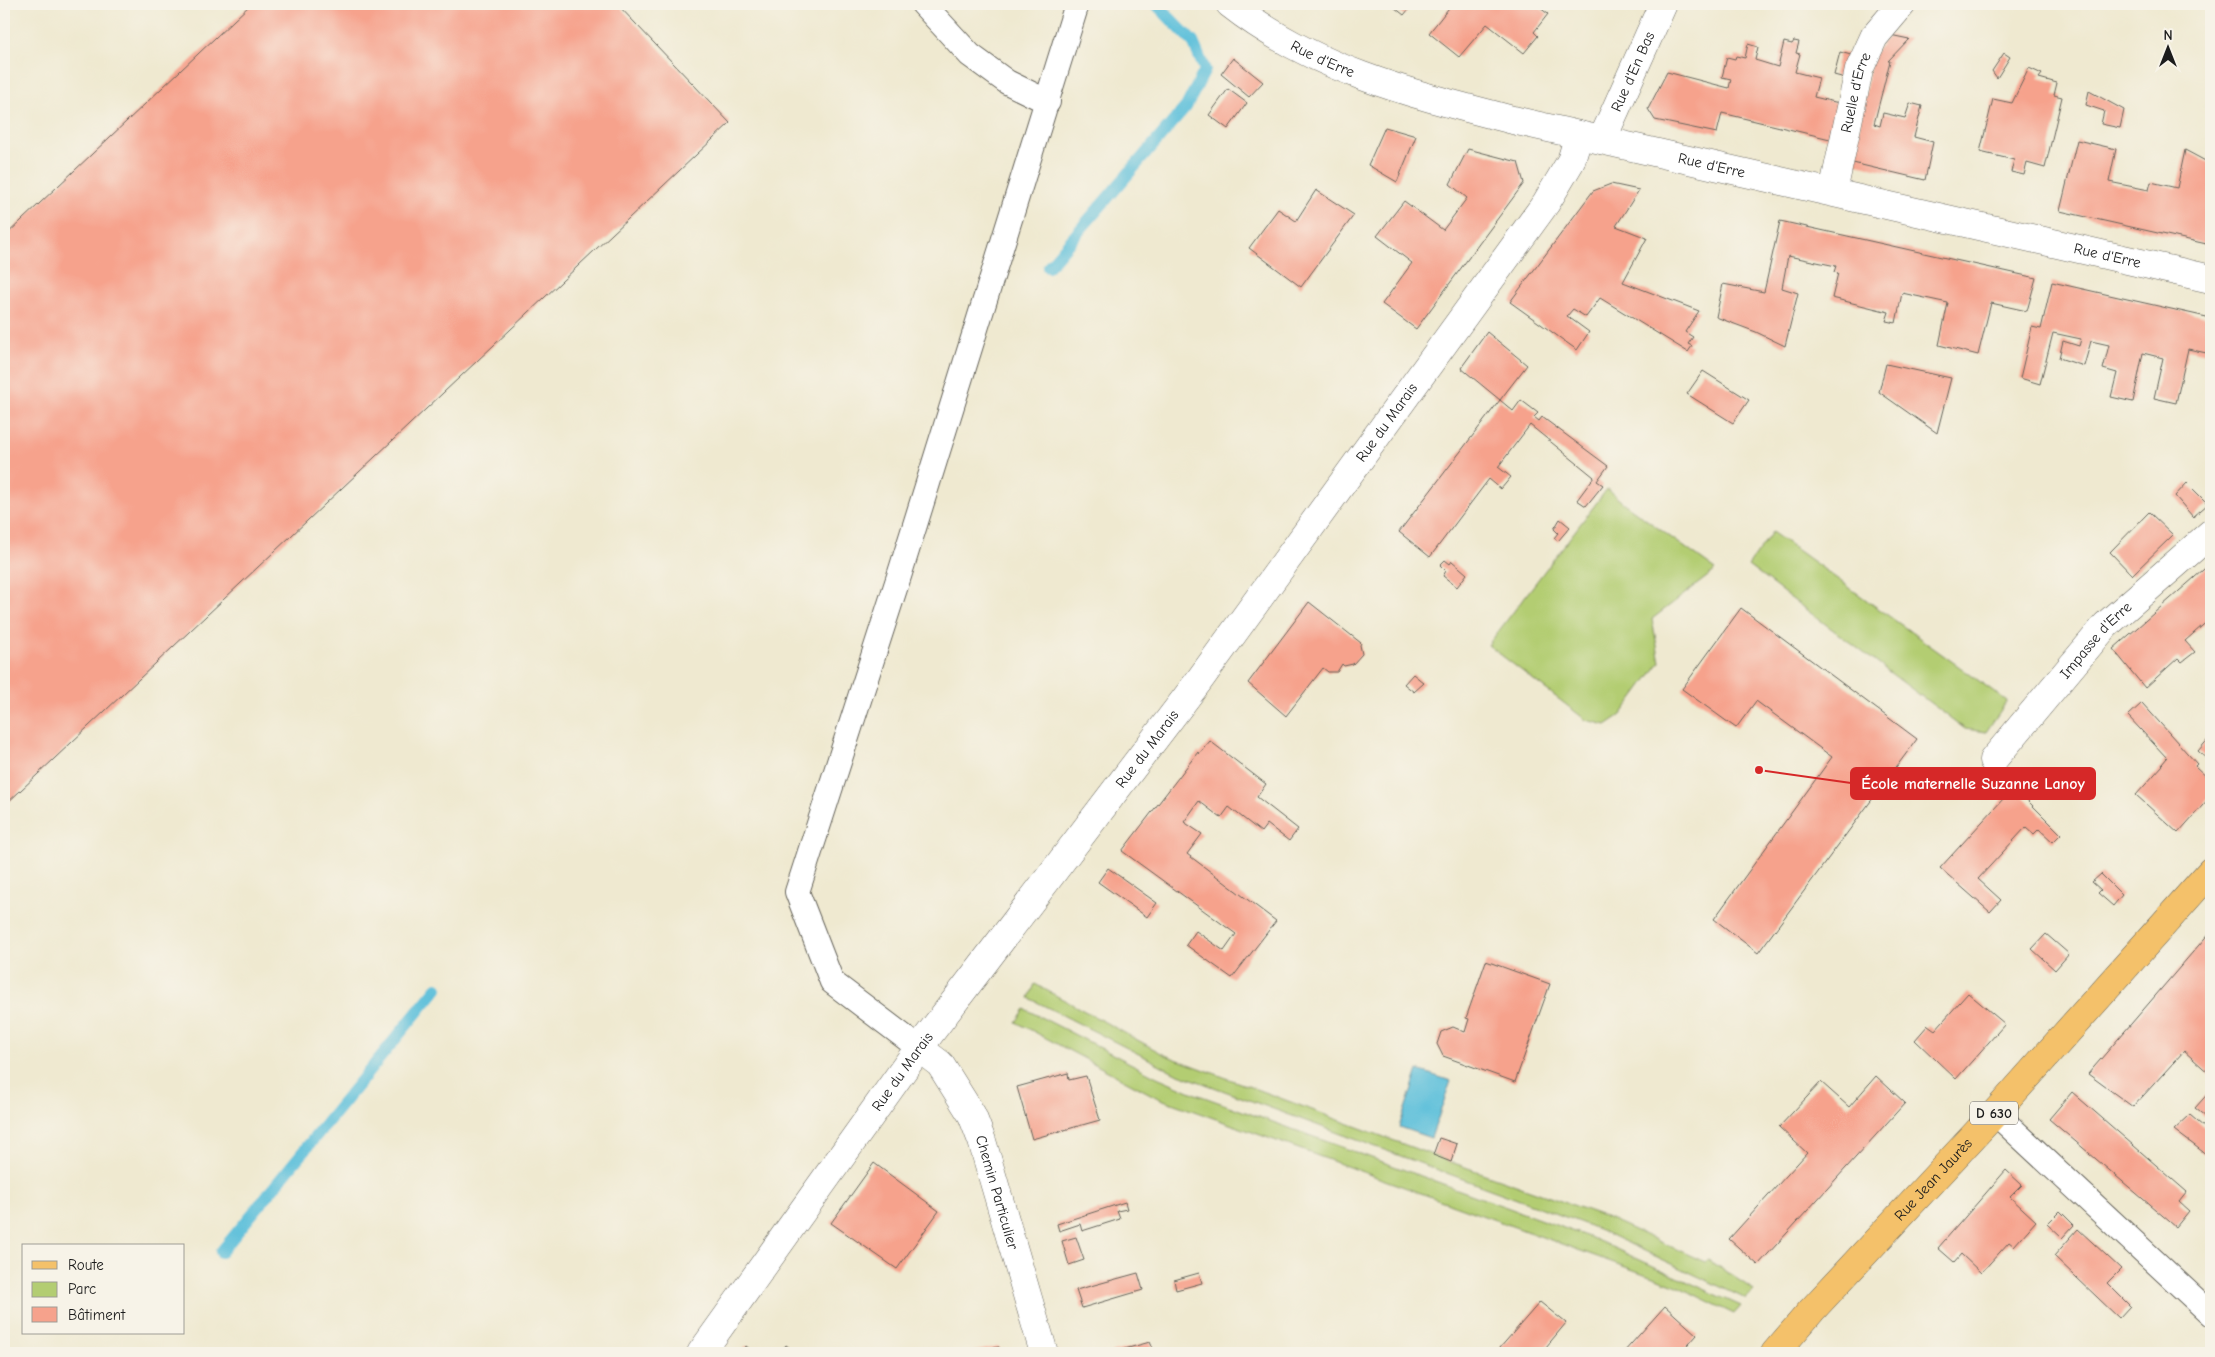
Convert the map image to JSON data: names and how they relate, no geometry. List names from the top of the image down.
{
  "streets": {
    "main road": ["D 630", "Rue Jean Jaurès"],
    "street": [
      "Rue d'Erre",
      "Rue d'En Bas",
      "Ruelle d'Erre",
      "Rue du Marais",
      "Impasse d'Erre",
      "Chemin Particulier"
    ]
  },
  "crossings": [
    ["Rue d'Erre", "Rue d'En Bas"],
    ["Rue d'Erre", "Ruelle d'Erre"],
    ["Rue d'Erre", "Rue du Marais"],
    ["Rue d'En Bas", "Rue du Marais"],
    ["Rue du Marais", "Chemin Particulier"]
  ],
  "places": ["École maternelle Suzanne Lanoy"],
  "legend": ["Route", "Parc", "Bâtiment"],
  "north": "top"
}
